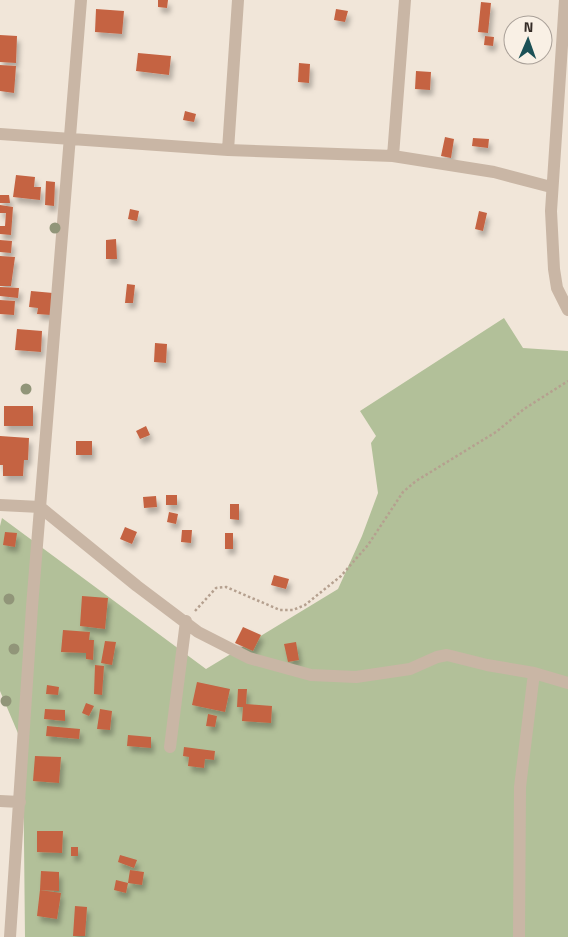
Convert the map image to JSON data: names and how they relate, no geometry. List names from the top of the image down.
{
  "north": "top"
}
